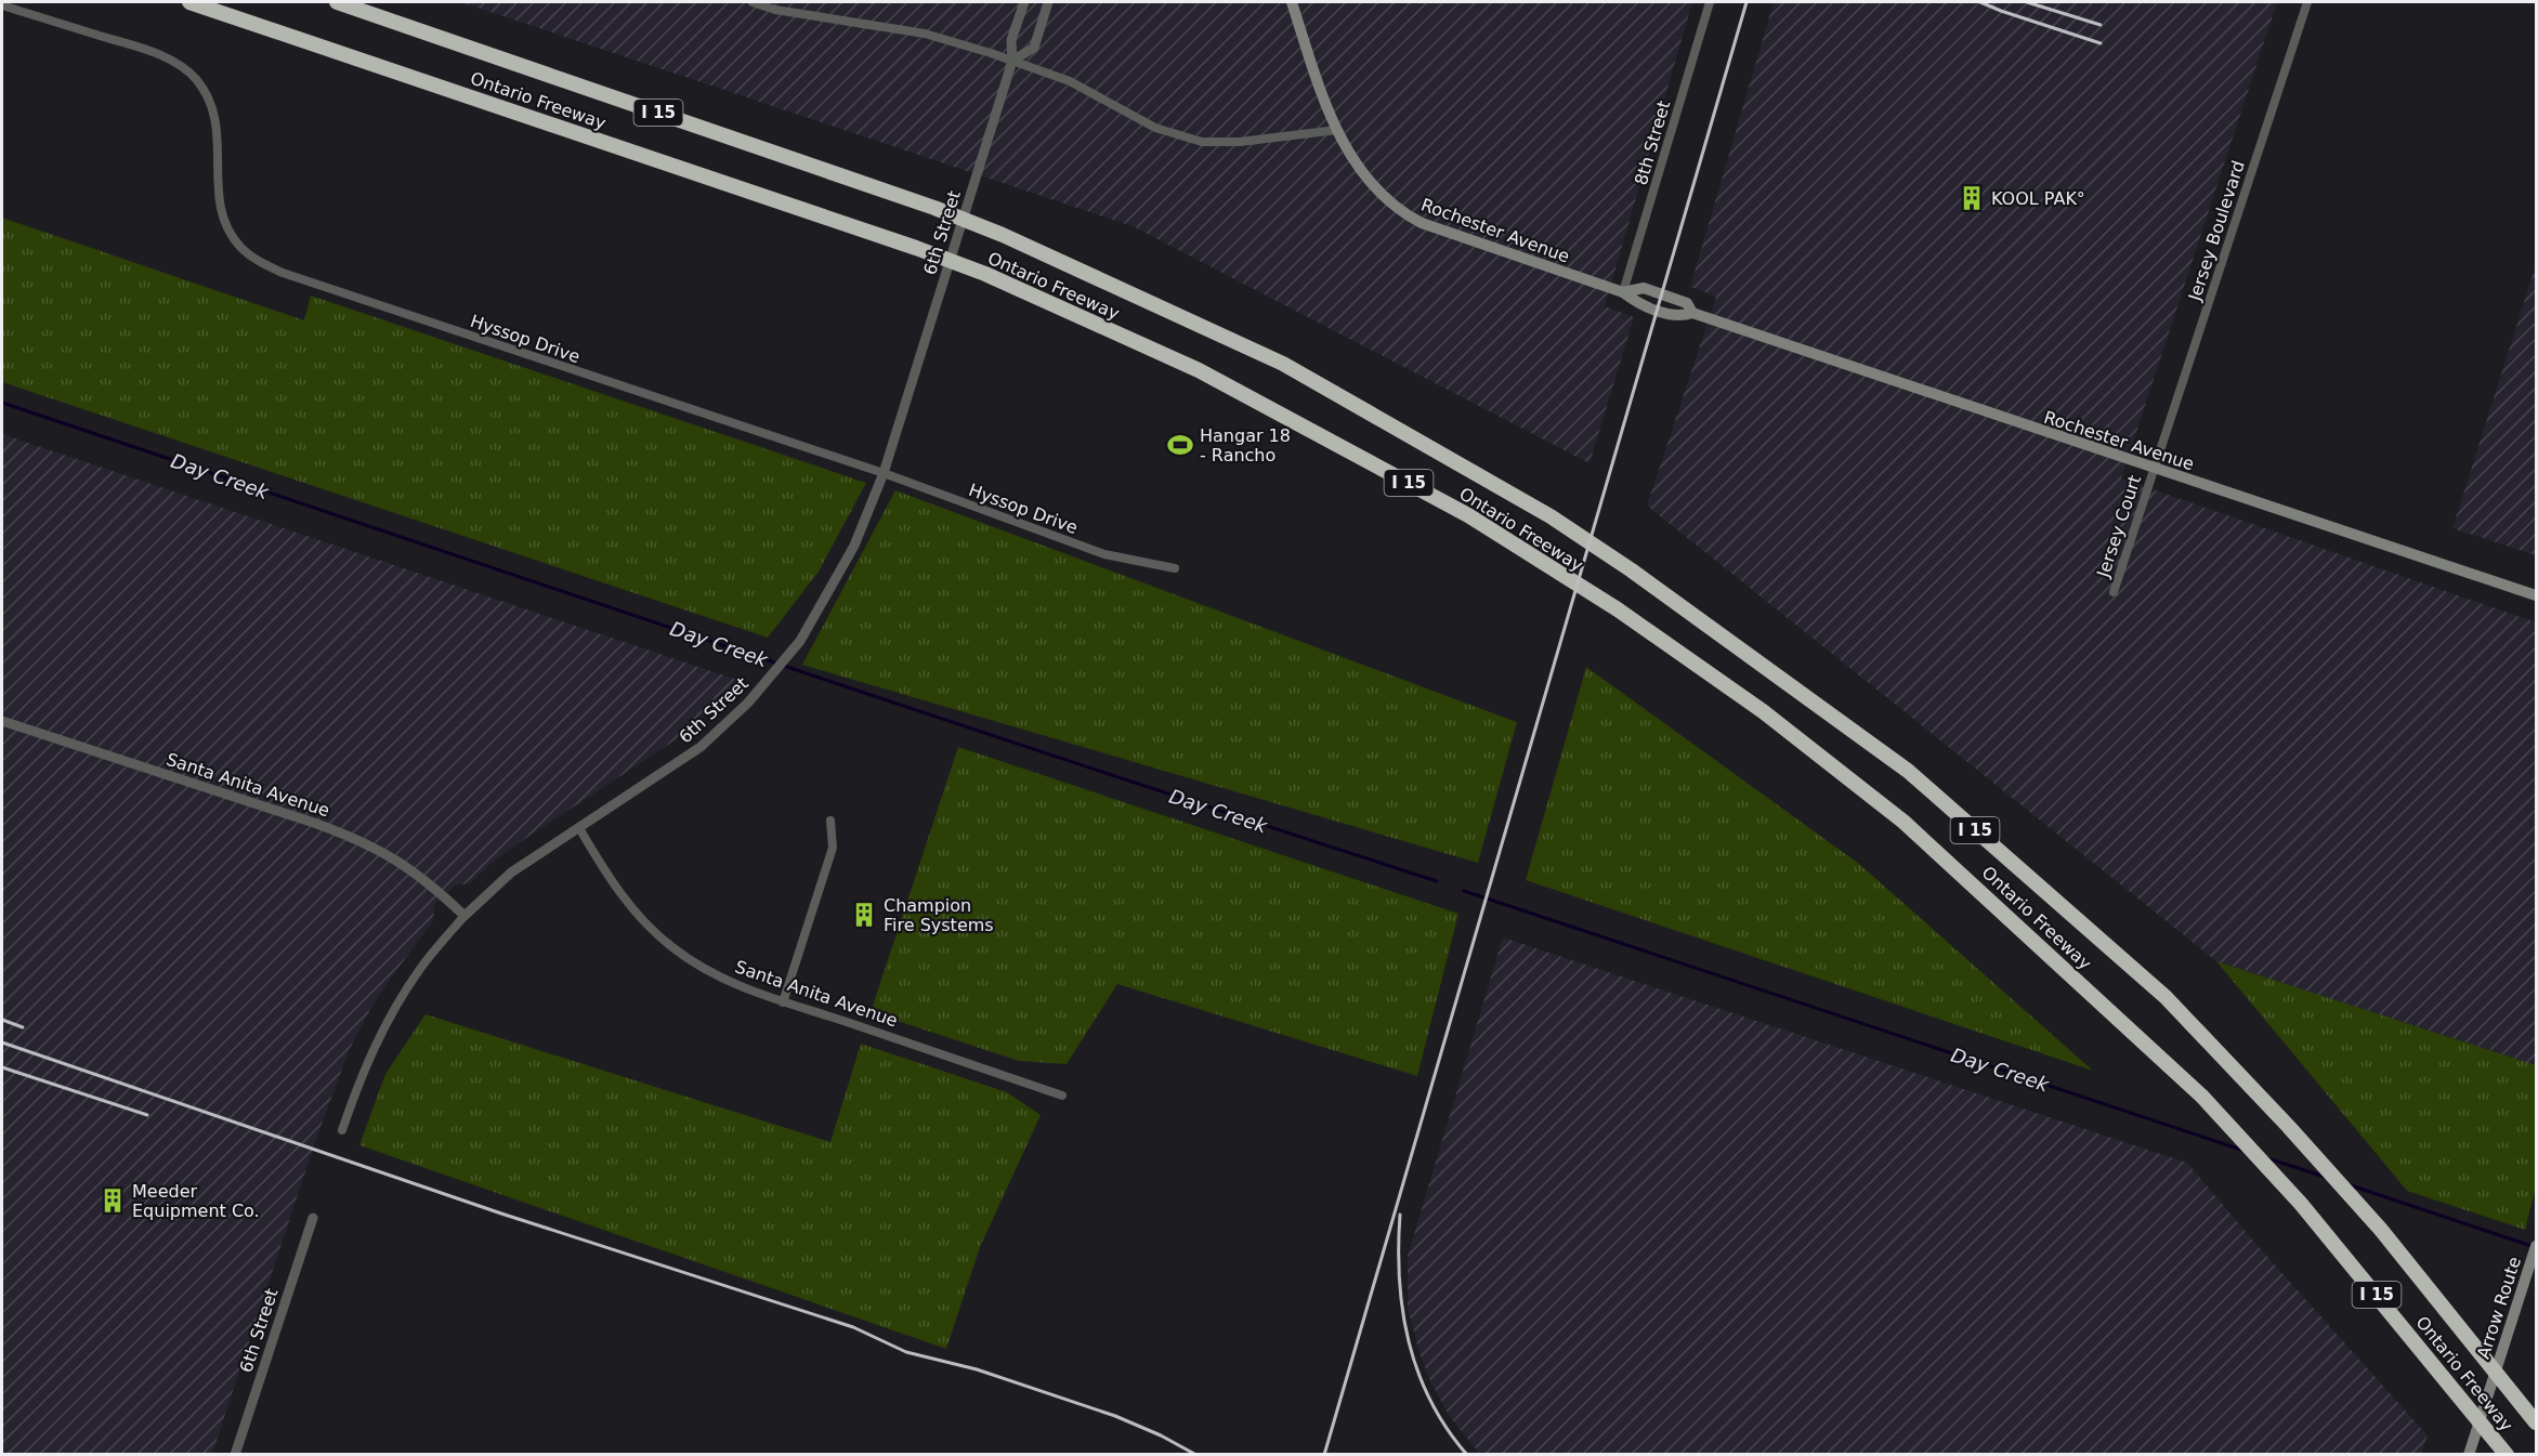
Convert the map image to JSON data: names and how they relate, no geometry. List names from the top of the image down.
{
  "streets": {
    "highway": ["Ontario Freeway", "I 15"],
    "main road": ["Rochester Avenue", "Arrow Route"],
    "street": [
      "8th Street",
      "Jersey Boulevard",
      "6th Street",
      "Hyssop Drive",
      "Jersey Court",
      "Santa Anita Avenue"
    ]
  },
  "crossings": [
    ["8th Street", "Rochester Avenue"],
    ["Rochester Avenue", "Jersey Boulevard"],
    ["Rochester Avenue", "Jersey Court"],
    ["Jersey Boulevard", "Jersey Court"],
    ["6th Street", "Hyssop Drive"],
    ["6th Street", "Santa Anita Avenue"]
  ],
  "water": ["Day Creek"],
  "places": {
    "building": ["KOOL PAK°", "Champion Fire Systems", "Meeder Equipment Co."],
    "sports": ["Hangar 18 - Rancho"]
  }
}
